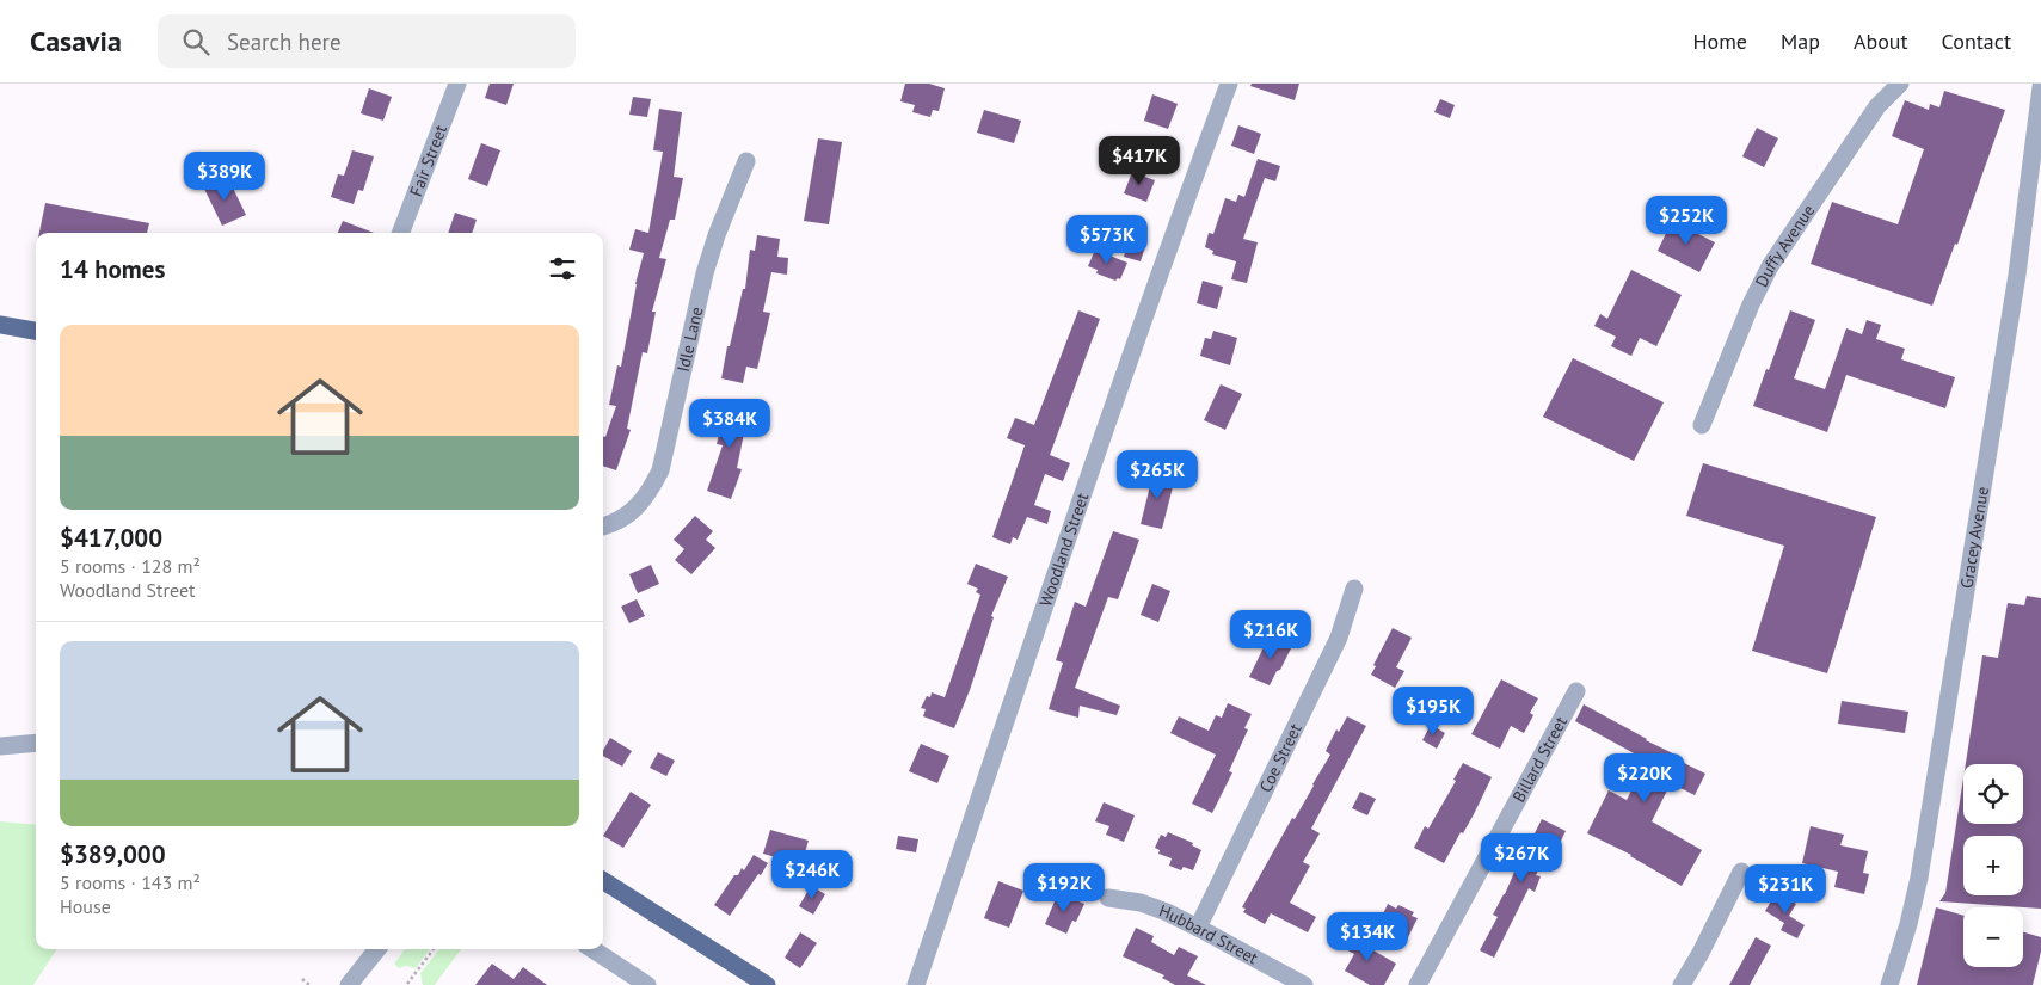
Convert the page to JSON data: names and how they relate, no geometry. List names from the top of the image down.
{
  "streets": {
    "street": [
      "Fair Street",
      "Duffy Avenue",
      "Idle Lane",
      "Gracey Avenue",
      "Woodland Street",
      "Coe Street",
      "Billard Street",
      "Hubbard Street"
    ]
  },
  "crossings": [
    ["Coe Street", "Hubbard Street"]
  ],
  "page": {
    "header": "Casavia",
    "search": "Search here",
    "nav": [
      "Home",
      "Map",
      "About",
      "Contact"
    ],
    "price": [
      "$417K",
      "$389K",
      "$252K",
      "$573K",
      "$384K",
      "$265K",
      "$216K",
      "$195K",
      "$220K",
      "$267K",
      "$246K",
      "$192K",
      "$231K",
      "$134K"
    ],
    "heading": "14 homes",
    "list": [
      {
        "name": "$417,000",
        "note": "5 rooms · 128 m² · Woodland Street"
      },
      {
        "name": "$389,000",
        "note": "5 rooms · 143 m² · House"
      }
    ],
    "map_buttons": ["+", "−"]
  }
}
